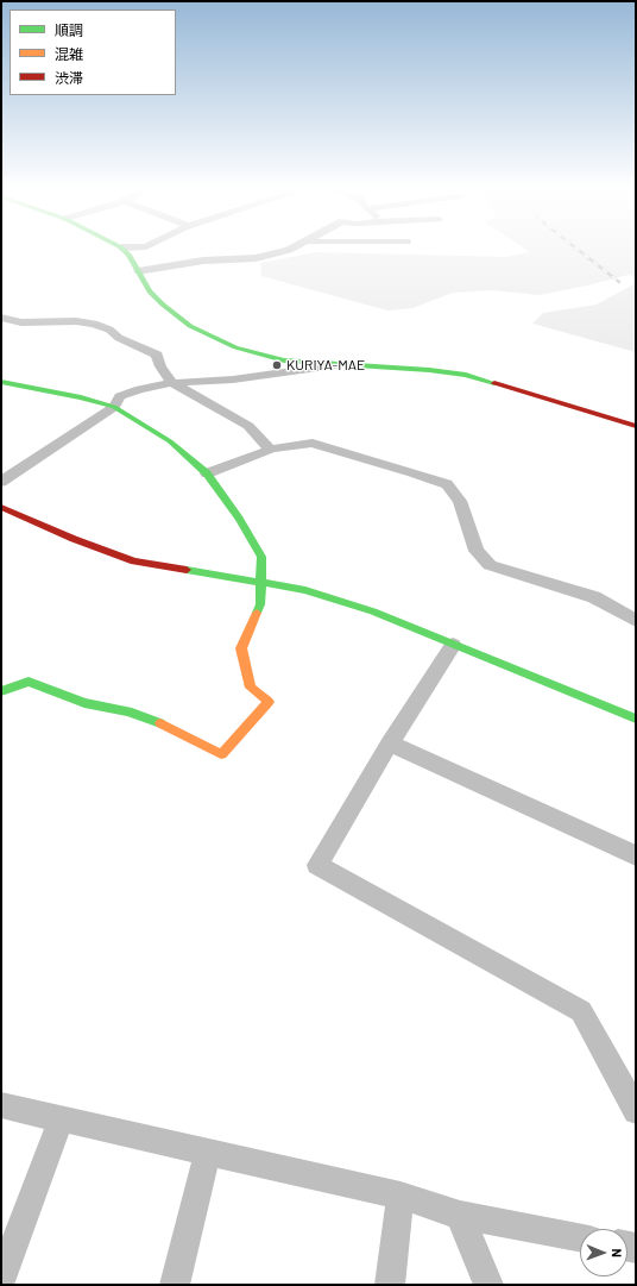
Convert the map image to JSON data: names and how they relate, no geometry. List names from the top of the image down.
{
  "places": ["KURIYA-MAE"],
  "legend": ["順調", "混雑", "渋滞"],
  "north": "right"
}
